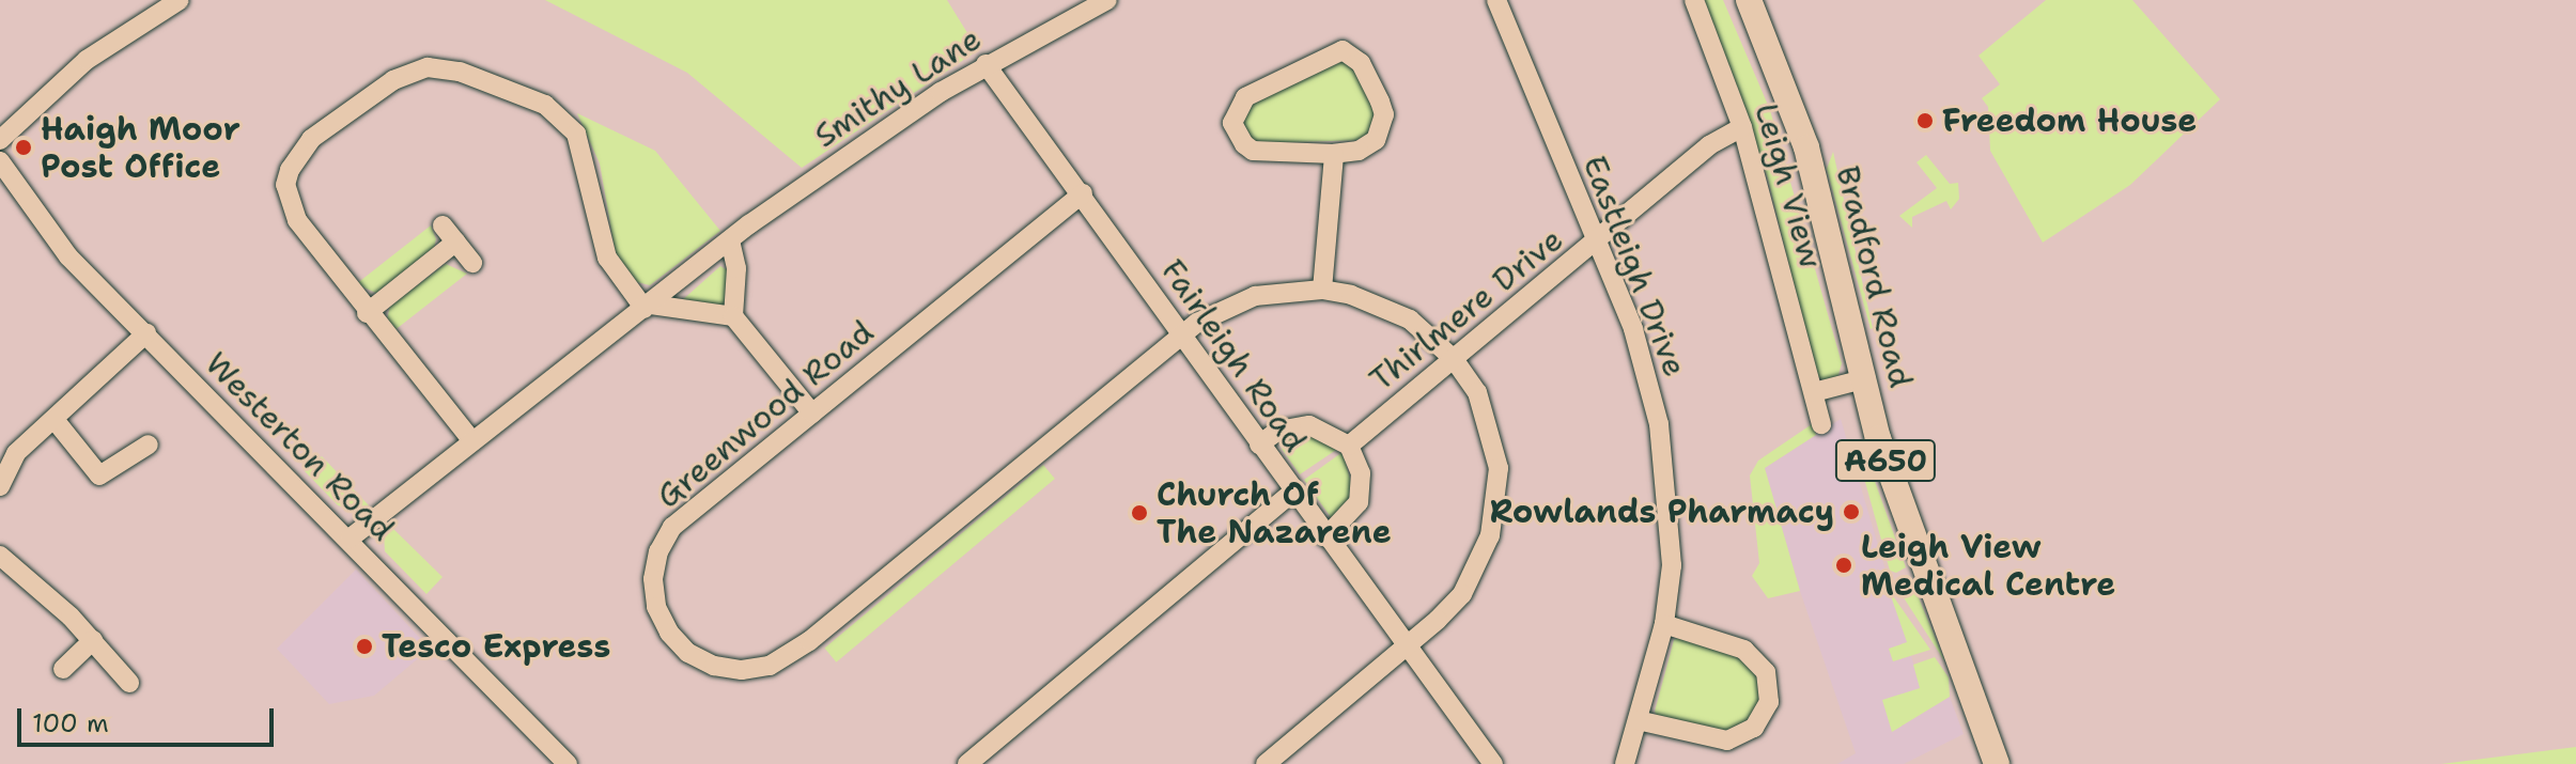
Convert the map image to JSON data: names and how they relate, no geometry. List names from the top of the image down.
{
  "streets": {
    "main road": ["Bradford Road", "A650"],
    "street": [
      "Smithy Lane",
      "Leigh View",
      "Eastleigh Drive",
      "Thirlmere Drive",
      "Fairleigh Road",
      "Greenwood Road",
      "Westerton Road"
    ]
  },
  "crossings": [
    ["Smithy Lane", "Fairleigh Road"],
    ["Smithy Lane", "Westerton Road"],
    ["Leigh View", "Thirlmere Drive"],
    ["Eastleigh Drive", "Thirlmere Drive"],
    ["Thirlmere Drive", "Greenwood Road"],
    ["Fairleigh Road", "Greenwood Road"]
  ],
  "places": [
    "Freedom House",
    "Haigh Moor Post Office",
    "Rowlands Pharmacy",
    "Church Of The Nazarene",
    "Leigh View Medical Centre",
    "Tesco Express"
  ],
  "scale_bar": "100 m"
}
